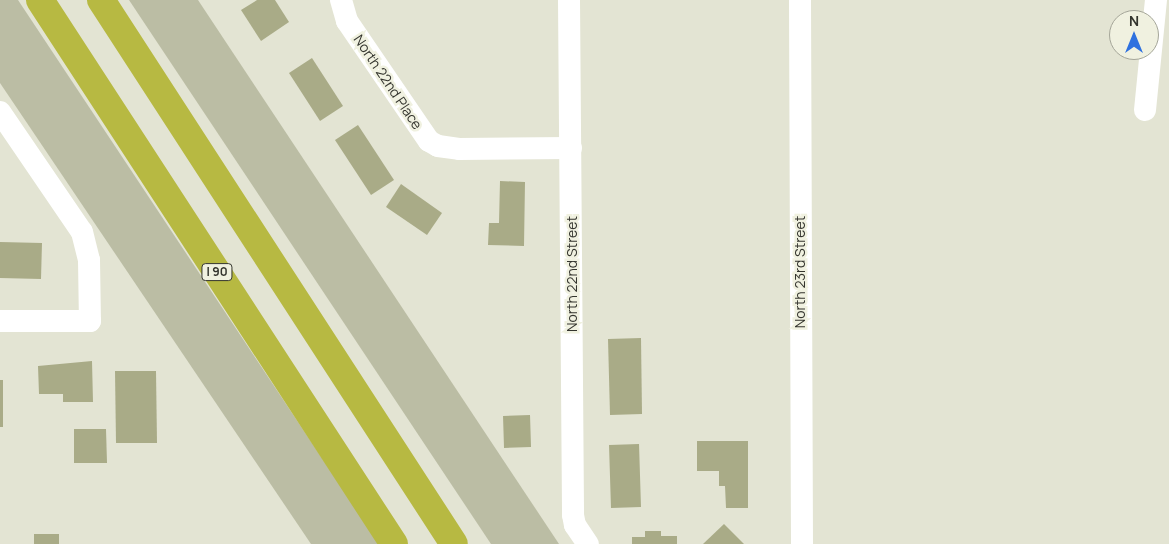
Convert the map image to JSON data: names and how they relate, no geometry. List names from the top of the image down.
{
  "streets": {
    "highway": ["I 90"],
    "street": ["North 22nd Place", "North 23rd Street", "North 22nd Street"]
  },
  "crossings": [
    ["North 22nd Place", "North 22nd Street"]
  ],
  "north": "top"
}
